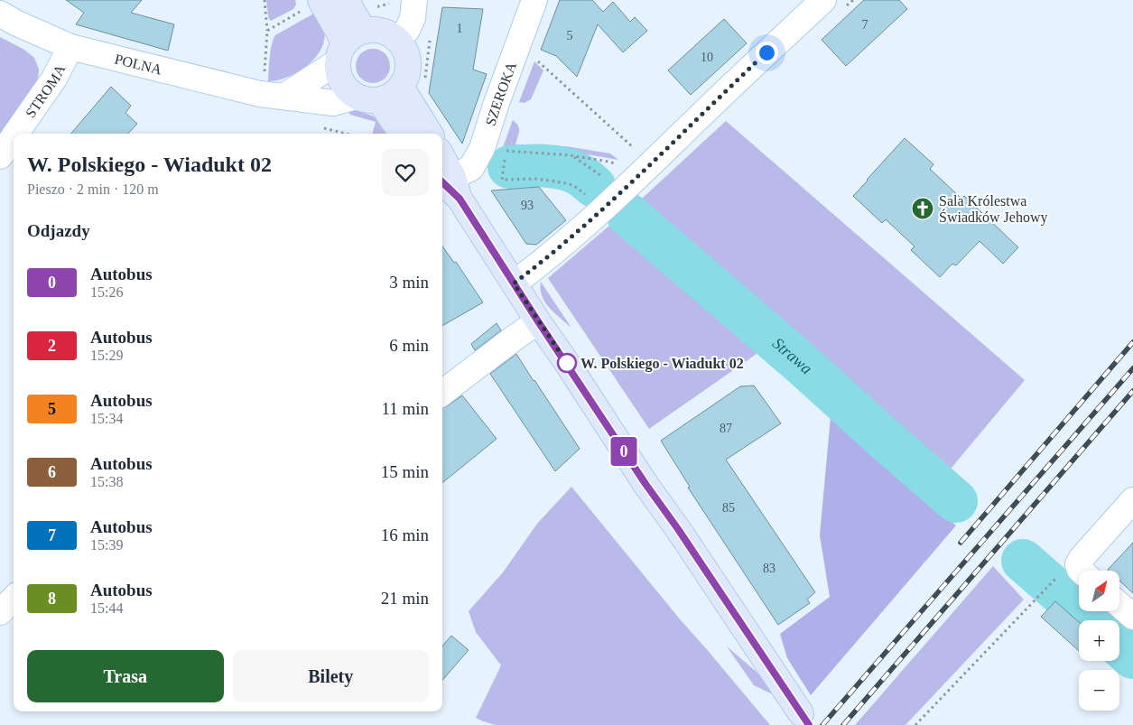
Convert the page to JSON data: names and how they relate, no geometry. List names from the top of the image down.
{
  "streets": {
    "street": ["POLNA", "STROMA", "SZEROKA"]
  },
  "crossings": [
    ["POLNA", "STROMA"]
  ],
  "water": ["Strawa"],
  "places": {
    "church": ["Sala Królestwa Świadków Jehowy"],
    "other": ["W. Polskiego - Wiadukt 02"]
  },
  "lines": ["bus line 0"],
  "house_numbers": [
    "7",
    "1",
    "5",
    "10",
    "93",
    "87",
    "85",
    "83"
  ],
  "north": "top right",
  "page": {
    "on_map": "0",
    "heading": [
      ["W. Polskiego - Wiadukt 02", "Pieszo · 2 min · 120 m"],
      "Odjazdy"
    ],
    "list": [
      {
        "mark": "0",
        "name": "Autobus",
        "note": "15:26",
        "value": "3 min"
      },
      {
        "mark": "2",
        "name": "Autobus",
        "note": "15:29",
        "value": "6 min"
      },
      {
        "mark": "5",
        "name": "Autobus",
        "note": "15:34",
        "value": "11 min"
      },
      {
        "mark": "6",
        "name": "Autobus",
        "note": "15:38",
        "value": "15 min"
      },
      {
        "mark": "7",
        "name": "Autobus",
        "note": "15:39",
        "value": "16 min"
      },
      {
        "mark": "8",
        "name": "Autobus",
        "note": "15:44",
        "value": "21 min"
      }
    ],
    "map_buttons": ["+", "−"],
    "buttons": ["Trasa", "Bilety"]
  }
}
